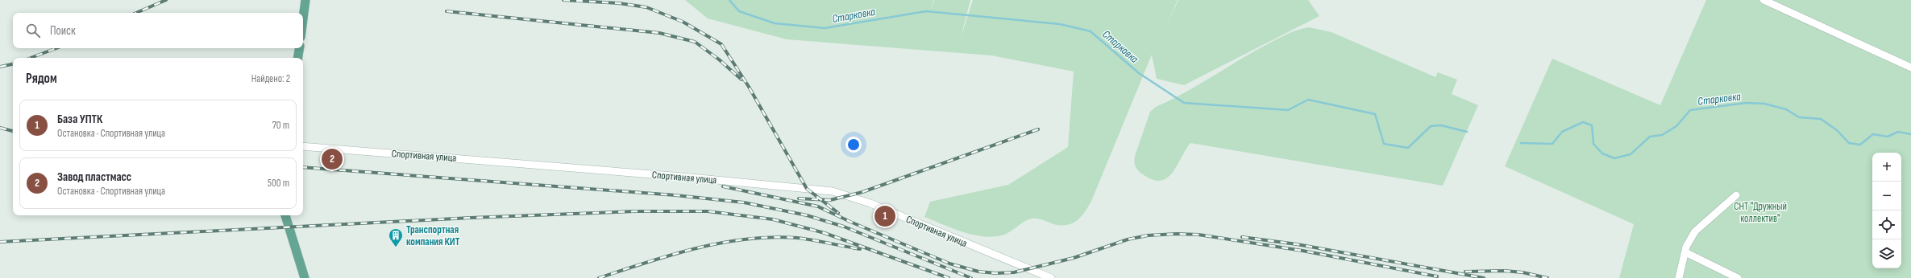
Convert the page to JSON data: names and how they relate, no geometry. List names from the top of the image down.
{
  "streets": {
    "street": ["Спортивная улица"]
  },
  "water": ["Старковка"],
  "parks": ["СНТ \"Дружный коллектив\""],
  "places": {
    "building": ["Транспортная компания КИТ"]
  },
  "page": {
    "search": "Поиск",
    "heading": ["Рядом", "Найдено: 2"],
    "list": [
      {
        "mark": "1",
        "name": "База УПТК",
        "note": "Остановка · Спортивная улица",
        "value": "70 m"
      },
      {
        "mark": "2",
        "name": "Завод пластмасс",
        "note": "Остановка · Спортивная улица",
        "value": "500 m"
      }
    ],
    "pins": ["2", "1"],
    "map_buttons": ["+", "−"]
  }
}
